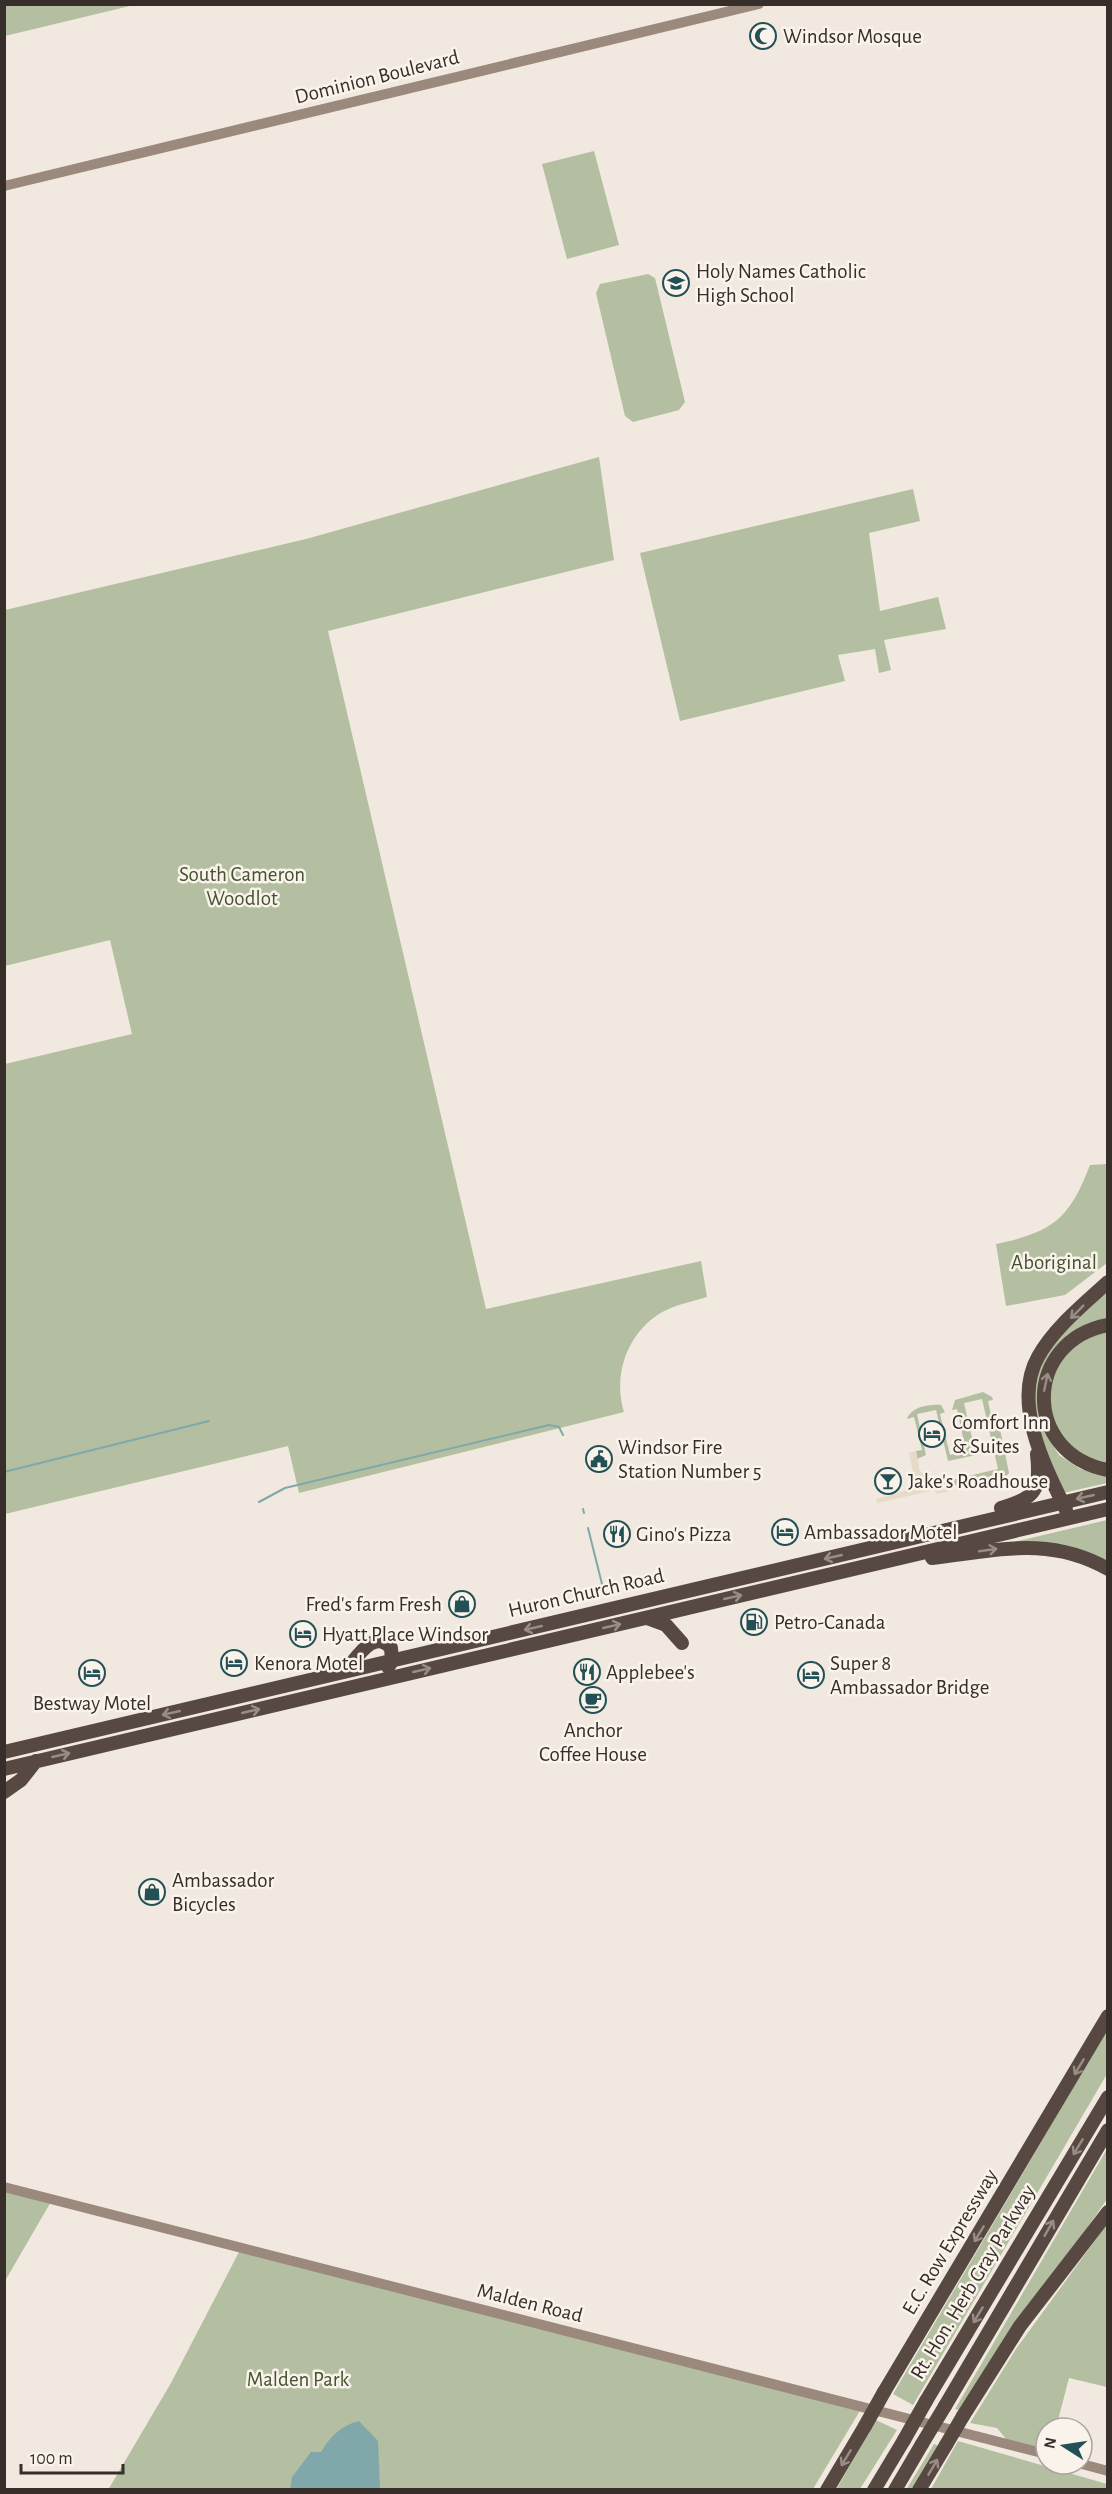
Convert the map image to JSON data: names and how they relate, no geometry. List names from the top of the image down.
{
  "streets": {
    "highway": ["Huron Church Road", "E.C. Row Expressway", "Rt. Hon. Herb Gray Parkway"],
    "main road": ["Dominion Boulevard", "Malden Road"]
  },
  "parks": ["South Cameron Woodlot", "Aboriginal", "Malden Park"],
  "places": {
    "mosque": ["Windsor Mosque"],
    "school or university": ["Holy Names Catholic High School"],
    "hotel": [
      "Comfort Inn & Suites",
      "Ambassador Motel",
      "Hyatt Place Windsor",
      "Kenora Motel",
      "Bestway Motel",
      "Super 8 Ambassador Bridge"
    ],
    "public building": ["Windsor Fire Station Number 5"],
    "bar": ["Jake's Roadhouse"],
    "restaurant": ["Gino's Pizza", "Applebee's"],
    "shop": ["Fred's farm Fresh", "Ambassador Bicycles"],
    "fuel station": ["Petro-Canada"],
    "cafe": ["Anchor Coffee House"]
  },
  "scale_bar": "100 m",
  "north": "left"
}
